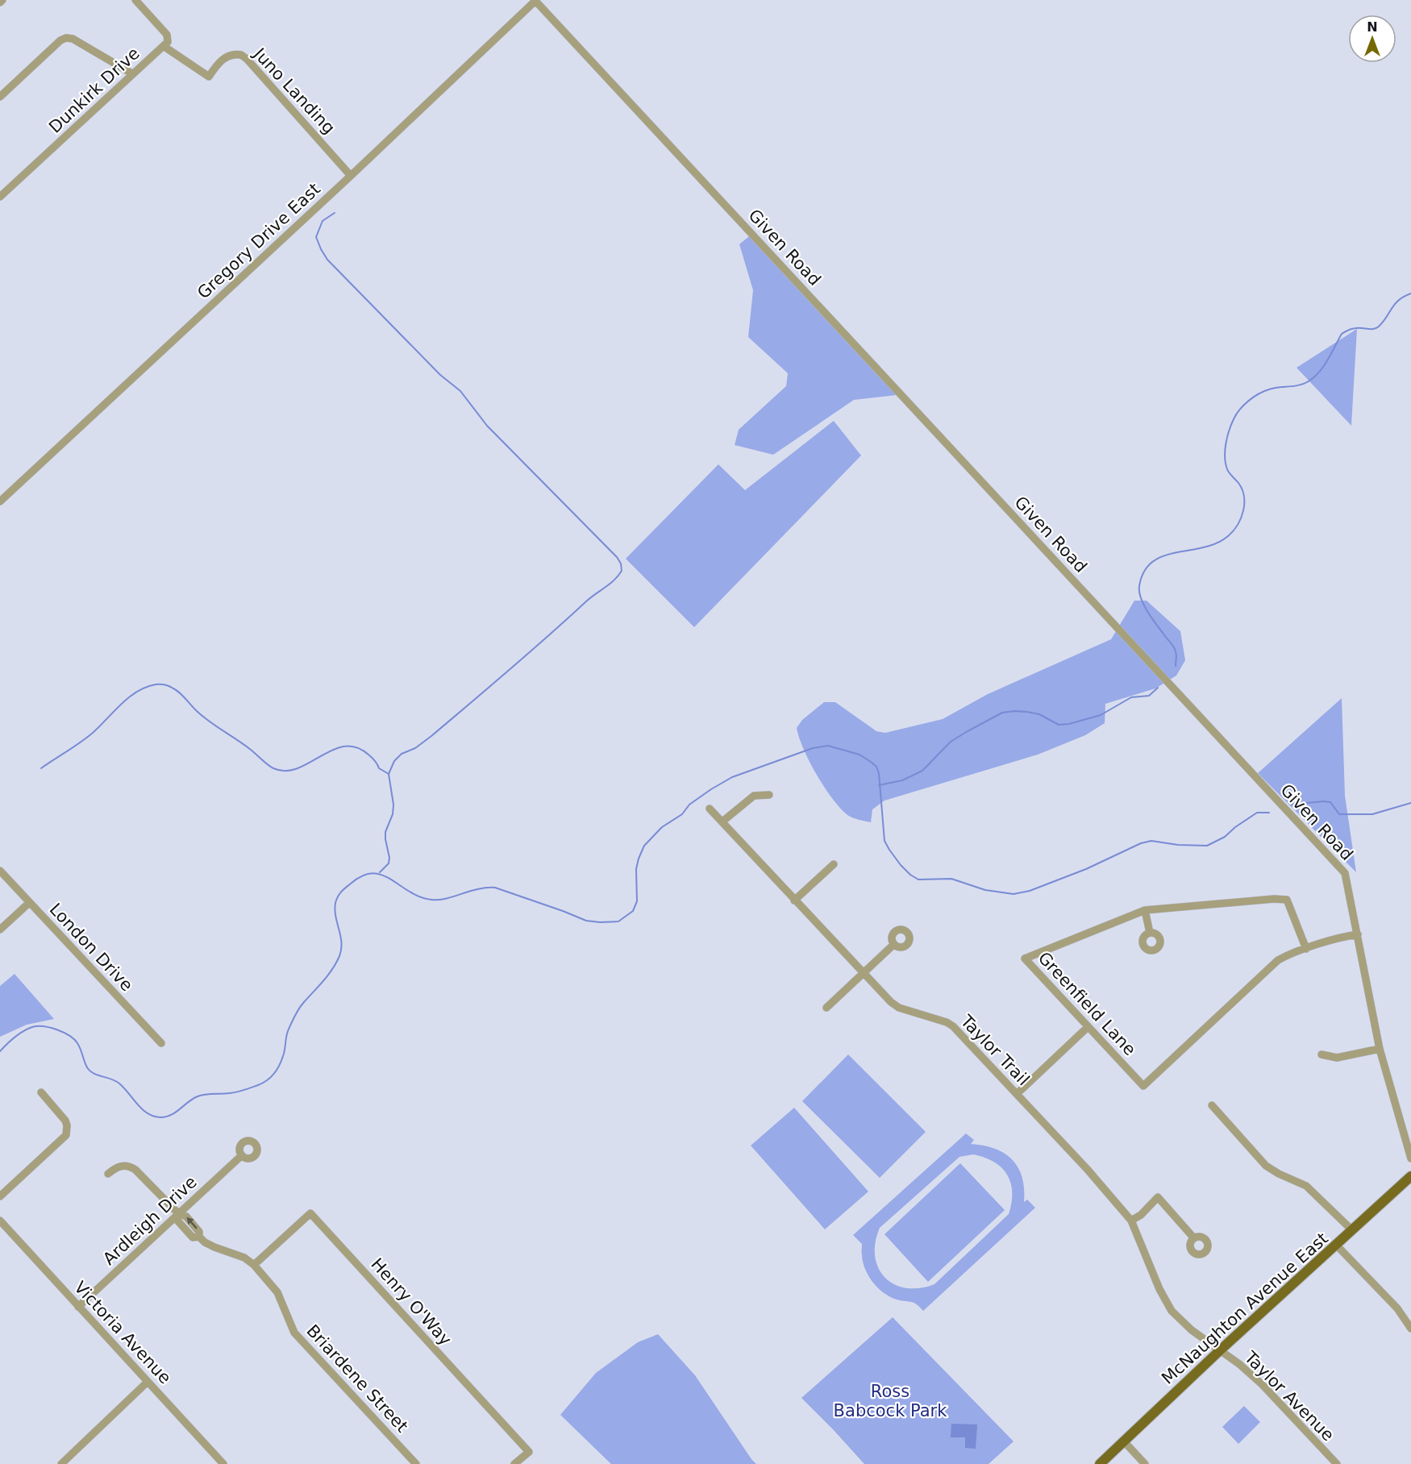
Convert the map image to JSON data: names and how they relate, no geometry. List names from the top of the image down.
{
  "streets": {
    "main road": ["McNaughton Avenue East"],
    "street": [
      "Dunkirk Drive",
      "Juno Landing",
      "Gregory Drive East",
      "Given Road",
      "London Drive",
      "Greenfield Lane",
      "Taylor Trail",
      "Ardleigh Drive",
      "Henry O'Way",
      "Victoria Avenue",
      "Briardene Street",
      "Taylor Avenue"
    ]
  },
  "crossings": [
    ["Dunkirk Drive", "Juno Landing"],
    ["Juno Landing", "Gregory Drive East"],
    ["Gregory Drive East", "Given Road"],
    ["Given Road", "Greenfield Lane"],
    ["Taylor Trail", "McNaughton Avenue East"],
    ["Taylor Trail", "Taylor Avenue"],
    ["Ardleigh Drive", "Victoria Avenue"],
    ["Ardleigh Drive", "Briardene Street"],
    ["Henry O'Way", "Briardene Street"],
    ["McNaughton Avenue East", "Taylor Avenue"]
  ],
  "parks": ["Ross Babcock Park"],
  "north": "top"
}
